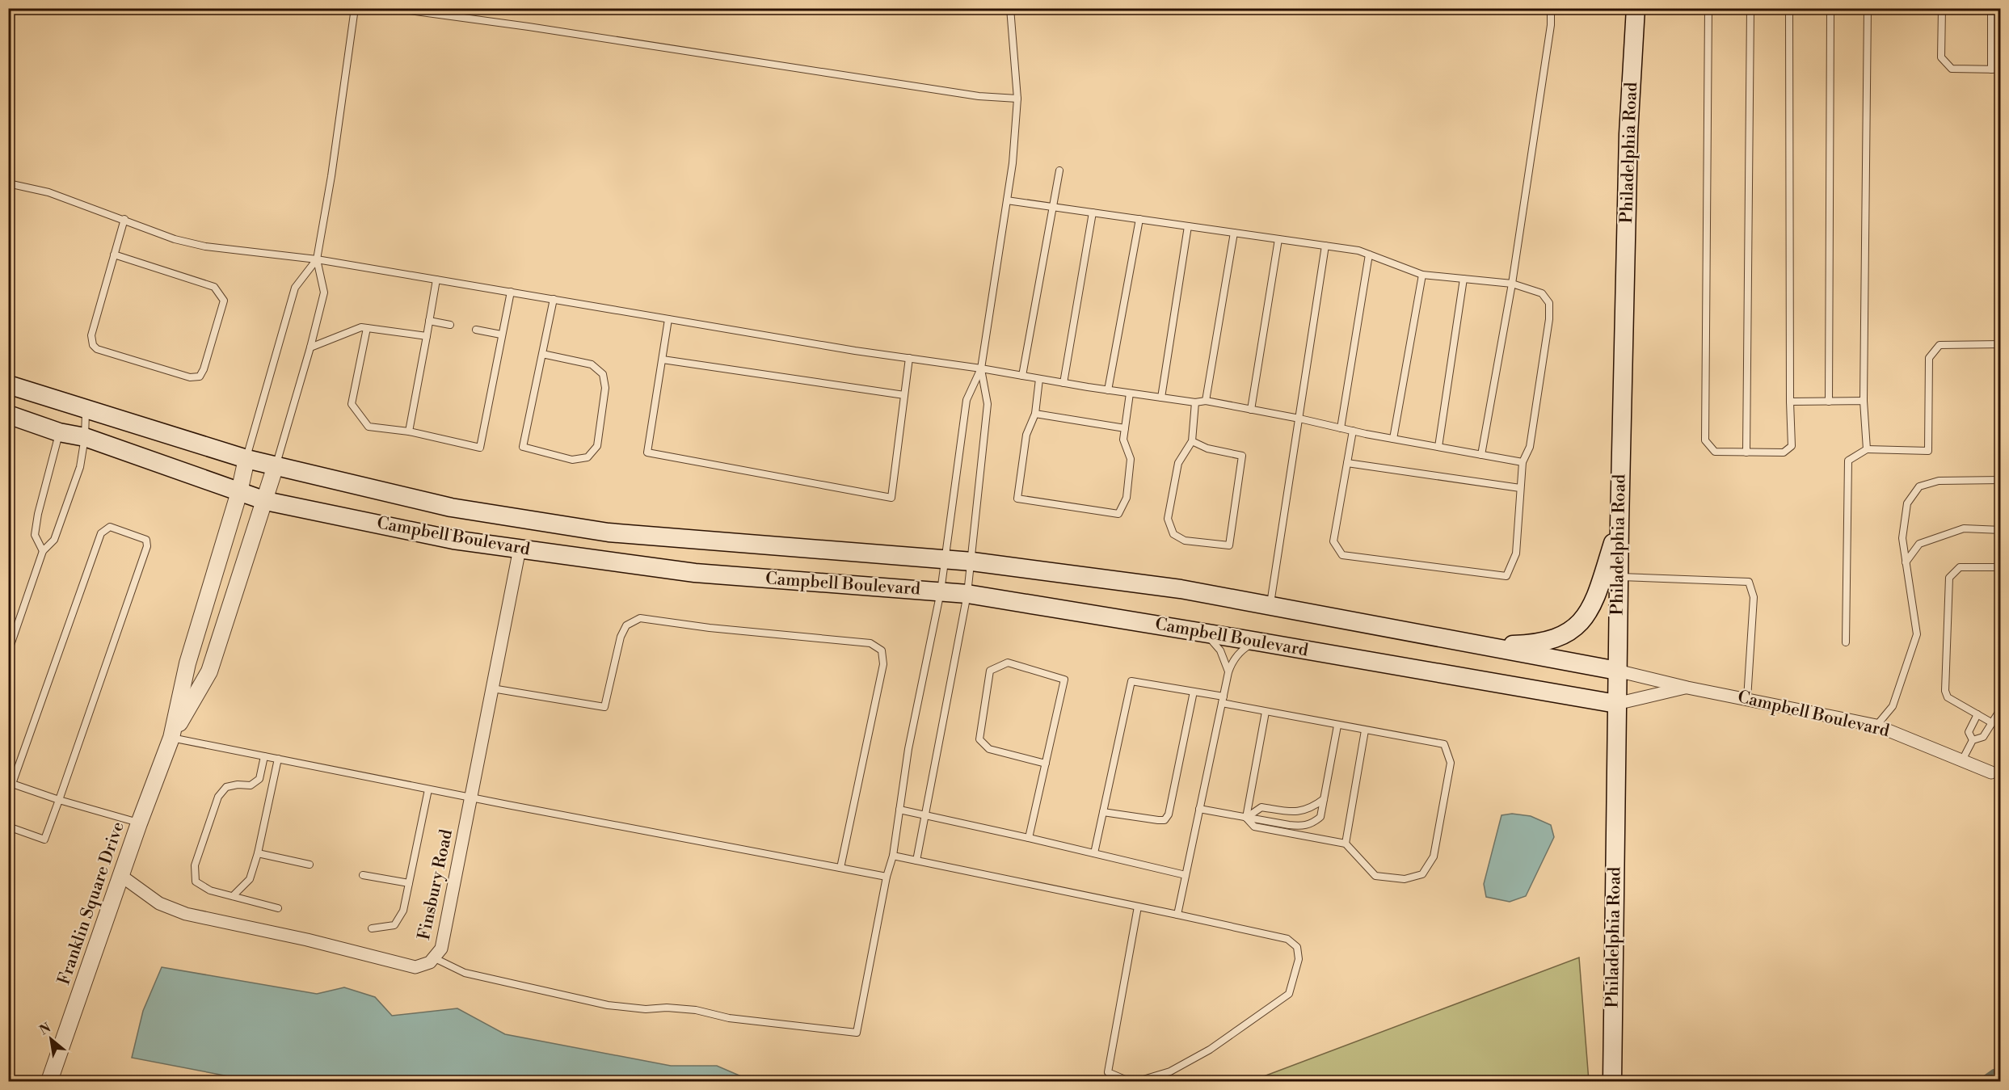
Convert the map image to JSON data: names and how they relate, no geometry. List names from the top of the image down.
{
  "streets": {
    "main road": ["Philadelphia Road", "Campbell Boulevard"],
    "street": ["Finsbury Road", "Franklin Square Drive"]
  },
  "crossings": [
    ["Philadelphia Road", "Campbell Boulevard"],
    ["Campbell Boulevard", "Finsbury Road"],
    ["Campbell Boulevard", "Franklin Square Drive"],
    ["Finsbury Road", "Franklin Square Drive"]
  ],
  "north": "top left"
}
